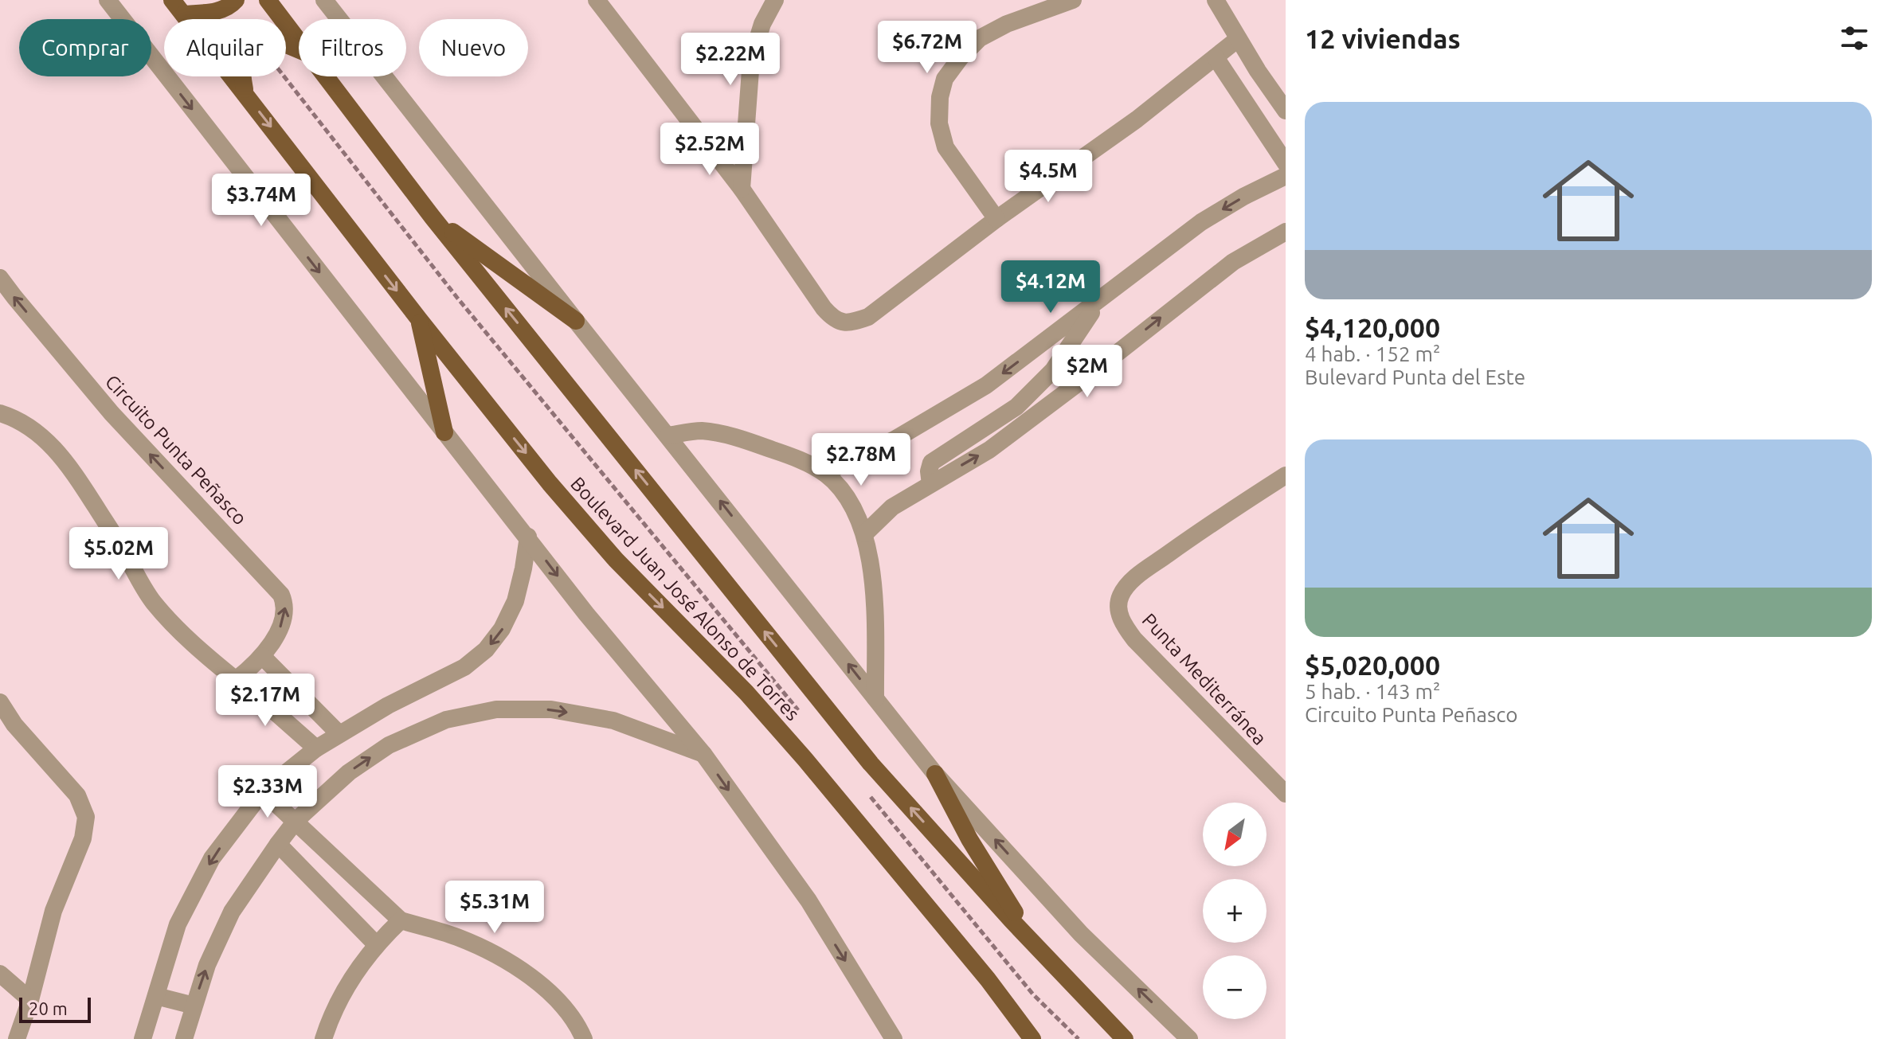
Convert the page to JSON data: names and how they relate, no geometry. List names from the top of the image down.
{
  "streets": {
    "main road": ["Boulevard Juan José Alonso de Torres"],
    "street": ["Circuito Punta Peñasco", "Punta Mediterránea"]
  },
  "scale_bar": "20 m",
  "north": "bottom left",
  "page": {
    "heading": "12 viviendas",
    "chip": [
      "Comprar",
      "Alquilar",
      "Filtros",
      "Nuevo"
    ],
    "price": [
      "$6.72M",
      "$2.22M",
      "$2.52M",
      "$4.5M",
      "$3.74M",
      "$4.12M",
      "$2M",
      "$2.78M",
      "$5.02M",
      "$2.17M",
      "$2.33M",
      "$5.31M"
    ],
    "list": [
      {
        "name": "$4,120,000",
        "note": "4 hab. · 152 m² · Bulevard Punta del Este"
      },
      {
        "name": "$5,020,000",
        "note": "5 hab. · 143 m² · Circuito Punta Peñasco"
      }
    ],
    "map_buttons": ["+", "−"],
    "scale": "20 m"
  }
}
